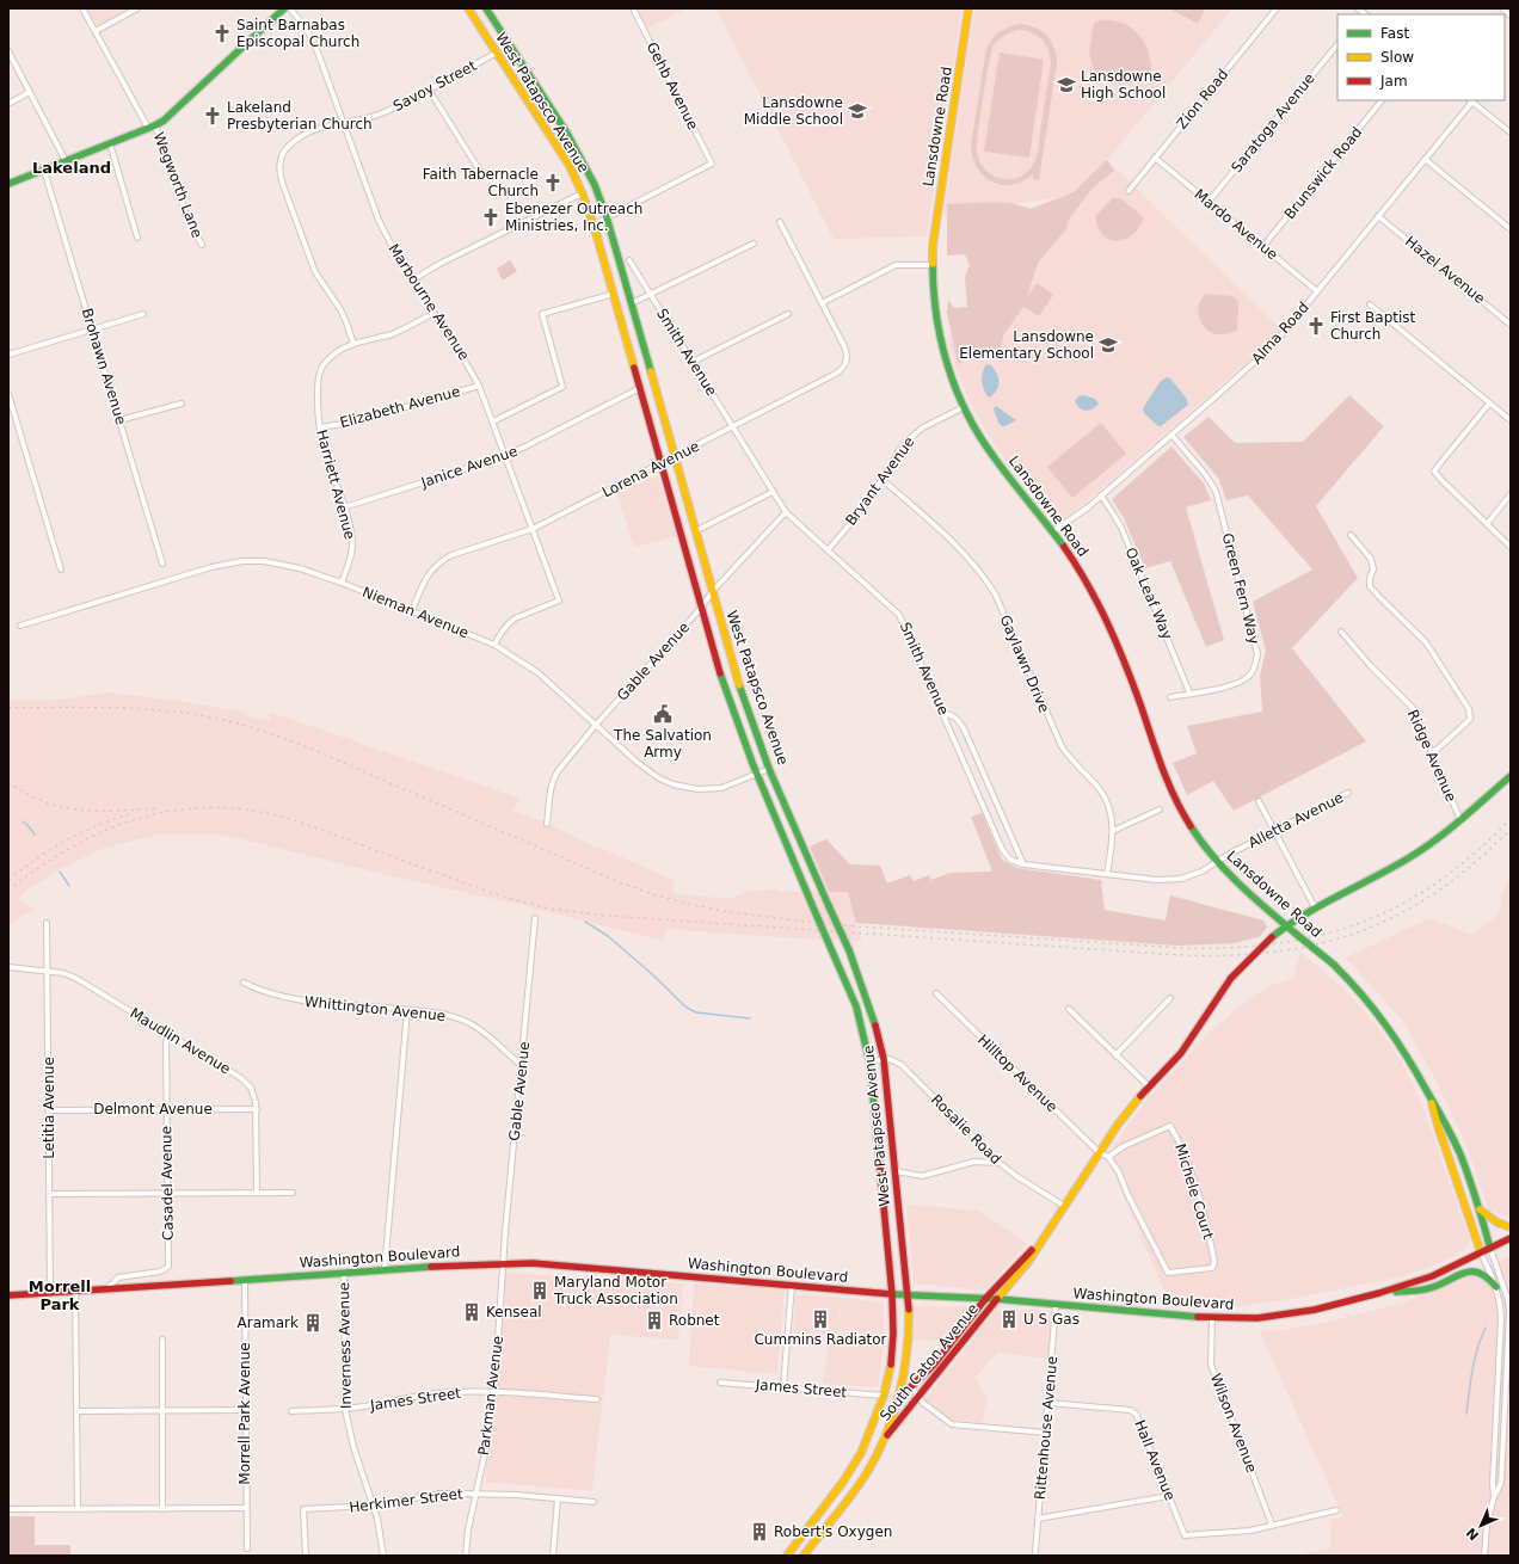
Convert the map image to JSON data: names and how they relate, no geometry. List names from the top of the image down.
{
  "streets": {
    "main road": [
      "West Patapsco Avenue",
      "Lansdowne Road",
      "Washington Boulevard",
      "South Caton Avenue"
    ],
    "street": [
      "Savoy Street",
      "Gehb Avenue",
      "Zion Road",
      "Saratoga Avenue",
      "Brunswick Road",
      "Wegworth Lane",
      "Mardo Avenue",
      "Hazel Avenue",
      "Marbourne Avenue",
      "Alma Road",
      "Smith Avenue",
      "Brohawn Avenue",
      "Elizabeth Avenue",
      "Janice Avenue",
      "Lorena Avenue",
      "Bryant Avenue",
      "Harriett Avenue",
      "Green Fern Way",
      "Oak Leaf Way",
      "Nieman Avenue",
      "Gable Avenue",
      "Gaylawn Drive",
      "Ridge Avenue",
      "Alletta Avenue",
      "Whittington Avenue",
      "Maudlin Avenue",
      "Hilltop Avenue",
      "Letitia Avenue",
      "Delmont Avenue",
      "Rosalie Road",
      "Casadel Avenue",
      "Michele Court",
      "Inverness Avenue",
      "James Street",
      "Parkman Avenue",
      "Morrell Park Avenue",
      "Wilson Avenue",
      "Rittenhouse Avenue",
      "Hall Avenue",
      "Herkimer Street"
    ]
  },
  "crossings": [
    ["Savoy Street", "West Patapsco Avenue"],
    ["Savoy Street", "Marbourne Avenue"],
    ["Savoy Street", "Harriett Avenue"],
    ["Gehb Avenue", "West Patapsco Avenue"],
    ["Zion Road", "Mardo Avenue"],
    ["West Patapsco Avenue", "Janice Avenue"],
    ["West Patapsco Avenue", "Lorena Avenue"],
    ["West Patapsco Avenue", "Nieman Avenue"],
    ["West Patapsco Avenue", "Gable Avenue"],
    ["West Patapsco Avenue", "Rosalie Road"],
    ["West Patapsco Avenue", "Washington Boulevard"],
    ["West Patapsco Avenue", "South Caton Avenue"],
    ["West Patapsco Avenue", "James Street"],
    ["Saratoga Avenue", "Mardo Avenue"],
    ["Lansdowne Road", "Alma Road"],
    ["Lansdowne Road", "Smith Avenue"],
    ["Lansdowne Road", "Bryant Avenue"],
    ["Lansdowne Road", "Alletta Avenue"],
    ["Lansdowne Road", "Washington Boulevard"],
    ["Brunswick Road", "Mardo Avenue"],
    ["Mardo Avenue", "Alma Road"],
    ["Hazel Avenue", "Alma Road"],
    ["Marbourne Avenue", "Elizabeth Avenue"],
    ["Marbourne Avenue", "Janice Avenue"],
    ["Marbourne Avenue", "Lorena Avenue"],
    ["Marbourne Avenue", "Harriett Avenue"],
    ["Marbourne Avenue", "Nieman Avenue"],
    ["Alma Road", "Green Fern Way"],
    ["Alma Road", "Oak Leaf Way"],
    ["Smith Avenue", "Lorena Avenue"],
    ["Smith Avenue", "Bryant Avenue"],
    ["Smith Avenue", "Gable Avenue"],
    ["Smith Avenue", "Gaylawn Drive"],
    ["Smith Avenue", "Alletta Avenue"],
    ["Elizabeth Avenue", "Harriett Avenue"],
    ["Janice Avenue", "Harriett Avenue"],
    ["Lorena Avenue", "Nieman Avenue"],
    ["Bryant Avenue", "Gaylawn Drive"],
    ["Harriett Avenue", "Nieman Avenue"],
    ["Green Fern Way", "Oak Leaf Way"],
    ["Nieman Avenue", "Gable Avenue"],
    ["Gable Avenue", "Whittington Avenue"],
    ["Gable Avenue", "Washington Boulevard"],
    ["Gable Avenue", "Parkman Avenue"],
    ["Maudlin Avenue", "Letitia Avenue"],
    ["Maudlin Avenue", "Delmont Avenue"],
    ["Maudlin Avenue", "Casadel Avenue"],
    ["Letitia Avenue", "Delmont Avenue"],
    ["Letitia Avenue", "Washington Boulevard"],
    ["Delmont Avenue", "Casadel Avenue"],
    ["Casadel Avenue", "Washington Boulevard"],
    ["Washington Boulevard", "Inverness Avenue"],
    ["Washington Boulevard", "South Caton Avenue"],
    ["Washington Boulevard", "Parkman Avenue"],
    ["Washington Boulevard", "Morrell Park Avenue"],
    ["Washington Boulevard", "Wilson Avenue"],
    ["Washington Boulevard", "Rittenhouse Avenue"],
    ["Inverness Avenue", "James Street"],
    ["Inverness Avenue", "Herkimer Street"],
    ["South Caton Avenue", "James Street"],
    ["James Street", "Parkman Avenue"],
    ["Parkman Avenue", "Herkimer Street"],
    ["Wilson Avenue", "Hall Avenue"],
    ["Rittenhouse Avenue", "Hall Avenue"]
  ],
  "districts": ["Lakeland", "Morrell Park"],
  "places": {
    "church": [
      "Saint Barnabas Episcopal Church",
      "Lakeland Presbyterian Church",
      "Faith Tabernacle Church",
      "Ebenezer Outreach Ministries, Inc.",
      "First Baptist Church"
    ],
    "school or university": ["Lansdowne High School", "Lansdowne Middle School", "Lansdowne Elementary School"],
    "public building": ["The Salvation Army"],
    "building": [
      "Maryland Motor Truck Association",
      "Kenseal",
      "Cummins Radiator",
      "U S Gas",
      "Robnet",
      "Aramark",
      "Robert's Oxygen"
    ]
  },
  "legend": ["Fast", "Slow", "Jam"],
  "north": "bottom left"
}
